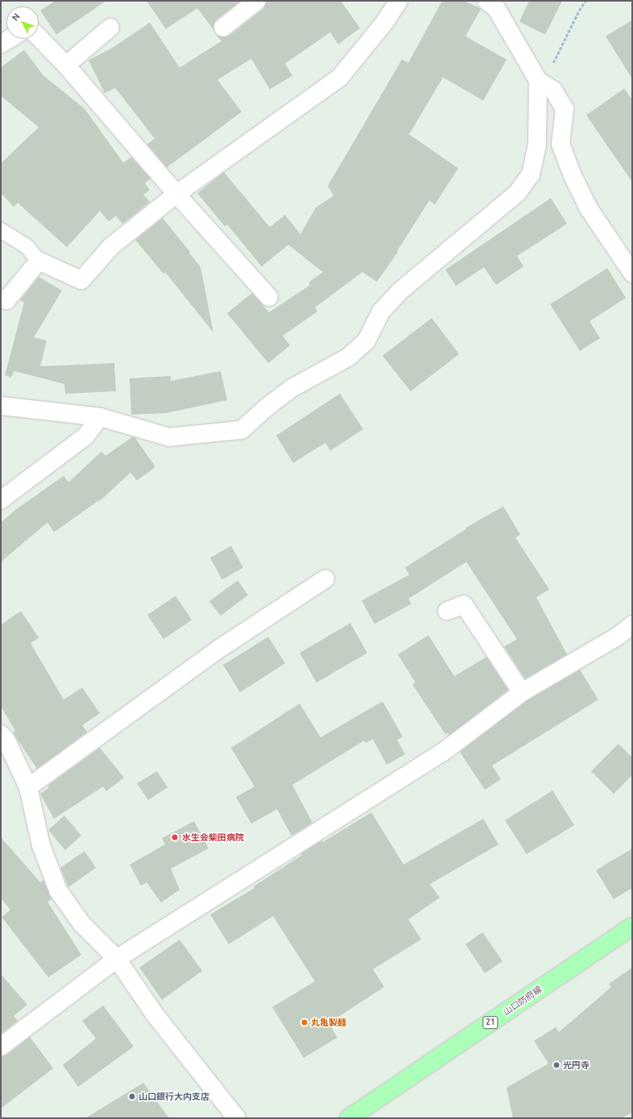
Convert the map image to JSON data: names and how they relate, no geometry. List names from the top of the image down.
{
  "streets": {
    "main road": ["山口防府線", "21"]
  },
  "places": [
    "水生会柴田病院",
    "丸亀製麺",
    "光円寺",
    "山口銀行大内支店"
  ],
  "north": "top left"
}
